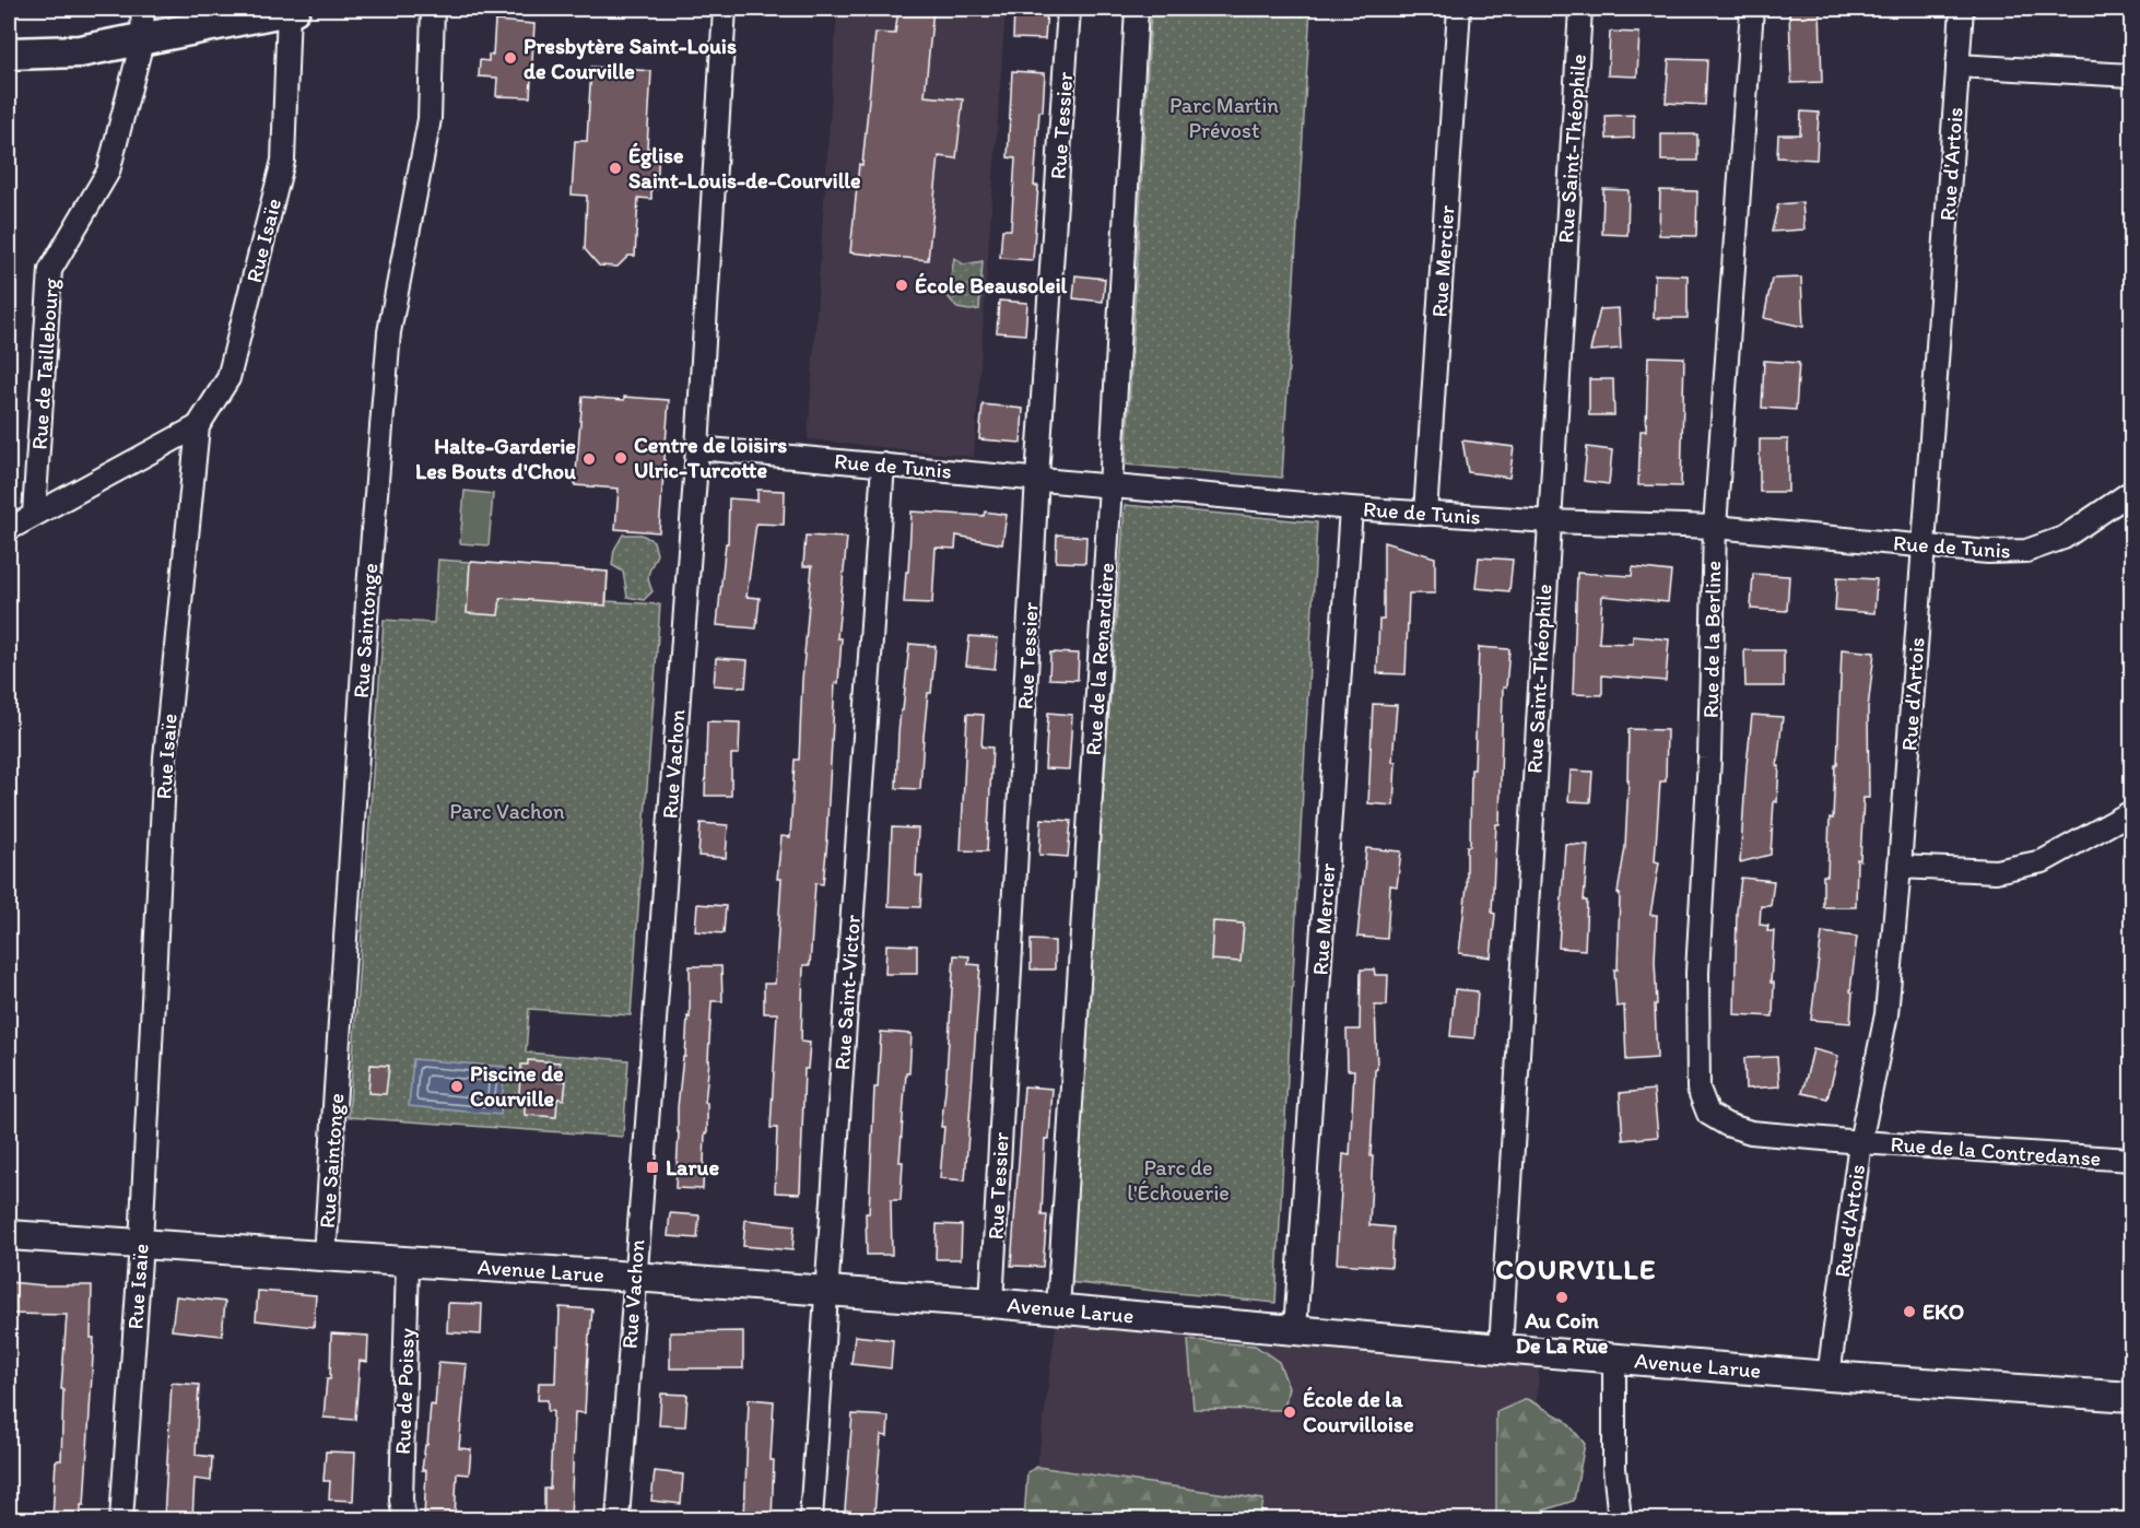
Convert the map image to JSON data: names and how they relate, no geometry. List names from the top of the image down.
{
  "streets": {
    "street": [
      "Rue Tessier",
      "Rue Saint-Théophile",
      "Rue d'Artois",
      "Rue Isaïe",
      "Rue Mercier",
      "Rue de Taillebourg",
      "Rue de Tunis",
      "Rue Saintonge",
      "Rue de la Berline",
      "Rue de la Renardière",
      "Rue Vachon",
      "Rue Saint-Victor",
      "Rue de la Contredanse",
      "Avenue Larue",
      "Rue de Poissy"
    ]
  },
  "crossings": [
    ["Rue Tessier", "Rue de Tunis"],
    ["Rue Tessier", "Avenue Larue"],
    ["Rue Saint-Théophile", "Rue de Tunis"],
    ["Rue Saint-Théophile", "Avenue Larue"],
    ["Rue d'Artois", "Rue de Tunis"],
    ["Rue d'Artois", "Rue de la Berline"],
    ["Rue d'Artois", "Rue de la Contredanse"],
    ["Rue d'Artois", "Avenue Larue"],
    ["Rue Isaïe", "Avenue Larue"],
    ["Rue Mercier", "Rue de Tunis"],
    ["Rue Mercier", "Avenue Larue"],
    ["Rue de Tunis", "Rue de la Berline"],
    ["Rue de Tunis", "Rue de la Renardière"],
    ["Rue de Tunis", "Rue Vachon"],
    ["Rue de Tunis", "Rue Saint-Victor"],
    ["Rue Saintonge", "Avenue Larue"],
    ["Rue de la Berline", "Rue de la Contredanse"],
    ["Rue de la Renardière", "Avenue Larue"],
    ["Rue Vachon", "Avenue Larue"],
    ["Rue Saint-Victor", "Avenue Larue"],
    ["Avenue Larue", "Rue de Poissy"]
  ],
  "districts": ["COURVILLE"],
  "parks": ["Parc Martin Prévost", "Parc Vachon", "Parc de l'Échouerie"],
  "places": {
    "other": [
      "Presbytère Saint-Louis de Courville",
      "Église Saint-Louis-de-Courville",
      "École Beausoleil",
      "Centre de loisirs Ulric-Turcotte",
      "Halte-Garderie Les Bouts d'Chou",
      "Piscine de Courville",
      "Au Coin De La Rue",
      "EKO",
      "École de la Courvilloise"
    ],
    "transit": ["Larue"]
  }
}
